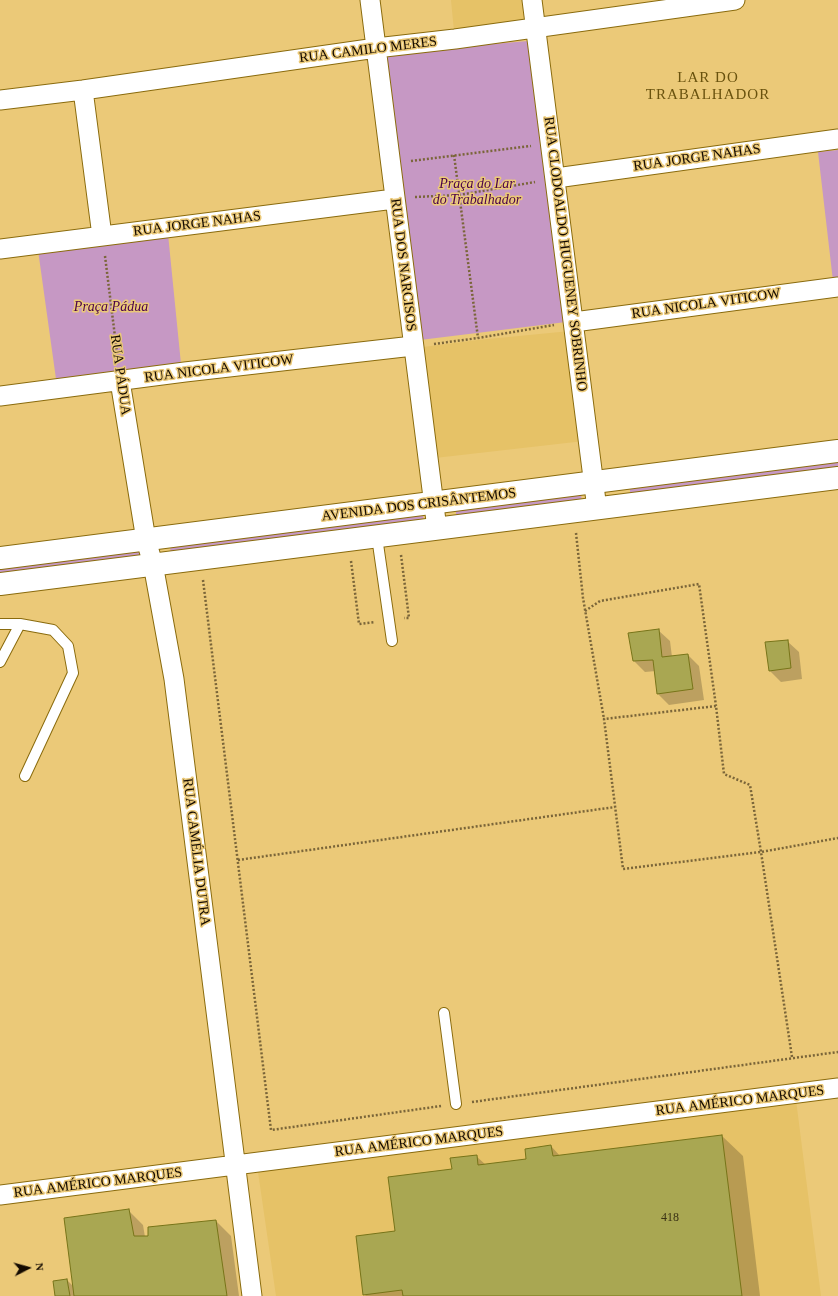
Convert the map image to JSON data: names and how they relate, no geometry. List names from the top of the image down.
{
  "streets": {
    "street": [
      "RUA CAMILO MERES",
      "RUA JORGE NAHAS",
      "RUA CLODOALDO HUGUENEY SOBRINHO",
      "RUA DOS NARCISOS",
      "RUA NICOLA VITICOW",
      "RUA PÁDUA",
      "AVENIDA DOS CRISÂNTEMOS",
      "RUA CAMÉLIA DUTRA",
      "RUA AMÉRICO MARQUES"
    ]
  },
  "crossings": [
    ["RUA CAMILO MERES", "RUA CLODOALDO HUGUENEY SOBRINHO"],
    ["RUA CAMILO MERES", "RUA DOS NARCISOS"],
    ["RUA JORGE NAHAS", "RUA CLODOALDO HUGUENEY SOBRINHO"],
    ["RUA JORGE NAHAS", "RUA DOS NARCISOS"],
    ["RUA JORGE NAHAS", "RUA PÁDUA"],
    ["RUA CLODOALDO HUGUENEY SOBRINHO", "RUA NICOLA VITICOW"],
    ["RUA CLODOALDO HUGUENEY SOBRINHO", "AVENIDA DOS CRISÂNTEMOS"],
    ["RUA DOS NARCISOS", "RUA NICOLA VITICOW"],
    ["RUA DOS NARCISOS", "AVENIDA DOS CRISÂNTEMOS"],
    ["RUA NICOLA VITICOW", "RUA PÁDUA"],
    ["RUA PÁDUA", "AVENIDA DOS CRISÂNTEMOS"],
    ["RUA PÁDUA", "RUA CAMÉLIA DUTRA"],
    ["AVENIDA DOS CRISÂNTEMOS", "RUA CAMÉLIA DUTRA"],
    ["RUA CAMÉLIA DUTRA", "RUA AMÉRICO MARQUES"]
  ],
  "districts": ["LAR DO TRABALHADOR"],
  "parks": ["Praça do Lar do Trabalhador", "Praça Pádua"],
  "house_numbers": ["418"],
  "north": "right"
}
